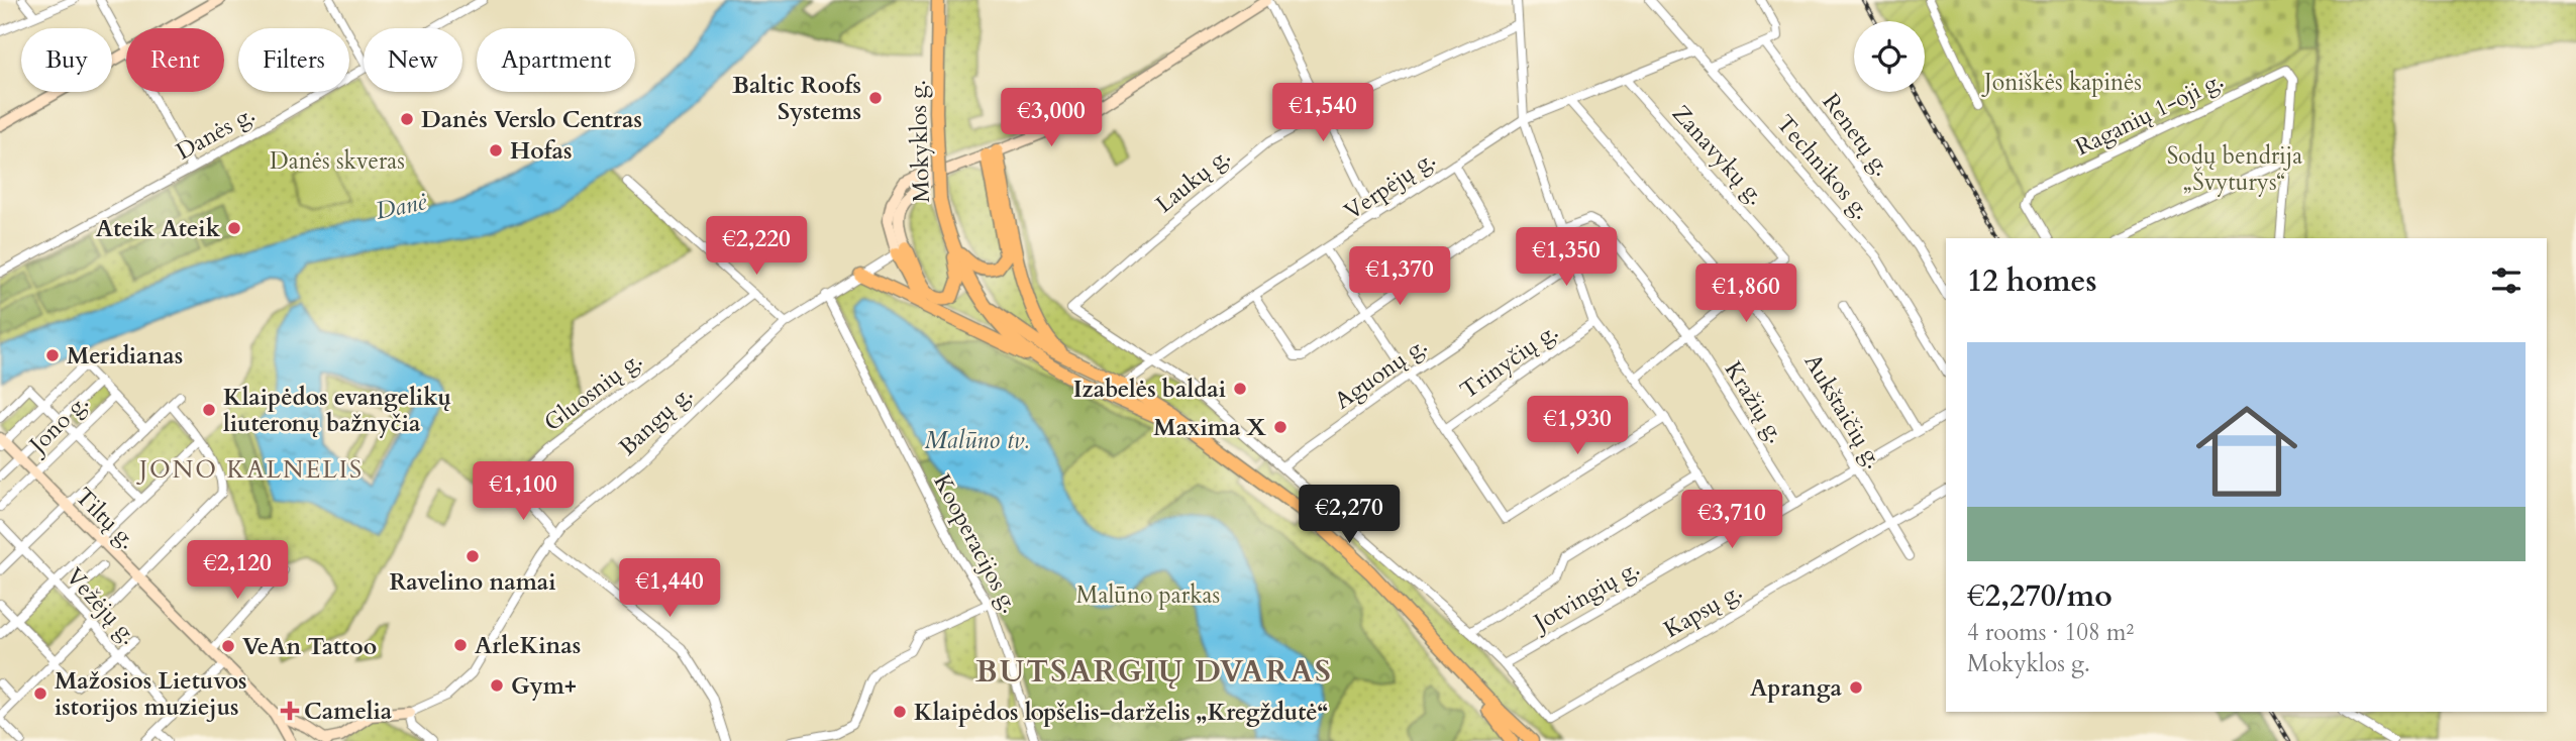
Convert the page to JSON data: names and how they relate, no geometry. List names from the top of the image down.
{
  "streets": {
    "main road": ["Mokyklos g.", "Tiltų g."],
    "street": [
      "Raganių 1-oji g.",
      "Danės g.",
      "Renetų g.",
      "Zanavykų g.",
      "Technikos g.",
      "Laukų g.",
      "Verpėjų g.",
      "Trinyčių g.",
      "Aguonų g.",
      "Gluosnių g.",
      "Kražių g.",
      "Aukštaičių g.",
      "Bangų g.",
      "Jono g.",
      "Kooperacijos g.",
      "Jotvingių g.",
      "Vežėjų g.",
      "Kapsų g."
    ]
  },
  "crossings": [
    ["Mokyklos g.", "Verpėjų g."],
    ["Zanavykų g.", "Verpėjų g."],
    ["Zanavykų g.", "Aukštaičių g."],
    ["Technikos g.", "Verpėjų g."],
    ["Laukų g.", "Verpėjų g."],
    ["Verpėjų g.", "Aukštaičių g."],
    ["Gluosnių g.", "Bangų g."],
    ["Kražių g.", "Jotvingių g."],
    ["Aukštaičių g.", "Jotvingių g."],
    ["Aukštaičių g.", "Kapsų g."],
    ["Bangų g.", "Kooperacijos g."],
    ["Jono g.", "Tiltų g."],
    ["Jotvingių g.", "Kapsų g."]
  ],
  "districts": ["JONO KALNELIS", "BUTSARGIŲ DVARAS"],
  "water": ["Danė", "Malūno tv."],
  "parks": [
    "Joniškės kapinės",
    "Sodų bendrija „Švyturys“",
    "Danės skveras",
    "Malūno parkas"
  ],
  "places": {
    "other": [
      "Baltic Roofs Systems",
      "Danės Verslo Centras",
      "Hofas",
      "Ateik Ateik",
      "Meridianas",
      "Izabelės baldai",
      "Klaipėdos evangelikų liuteronų bažnyčia",
      "Maxima X",
      "Ravelino namai",
      "ArleKinas",
      "VeAn Tattoo",
      "Gym+",
      "Apranga",
      "Mažosios Lietuvos istorijos muziejus",
      "Klaipėdos lopšelis-darželis „Kregždutė“"
    ],
    "health": ["Camelia"]
  },
  "page": {
    "chip": [
      "Buy",
      "Rent",
      "Filters",
      "New",
      "Apartment"
    ],
    "price": [
      "€1,540",
      "€3,000",
      "€2,220",
      "€1,350",
      "€1,370",
      "€1,860",
      "€1,930",
      "€1,100",
      "€2,270",
      "€3,710",
      "€2,120",
      "€1,440"
    ],
    "heading": "12 homes",
    "list": [
      {
        "name": "€2,270/mo",
        "note": "4 rooms · 108 m² · Mokyklos g."
      }
    ]
  }
}
